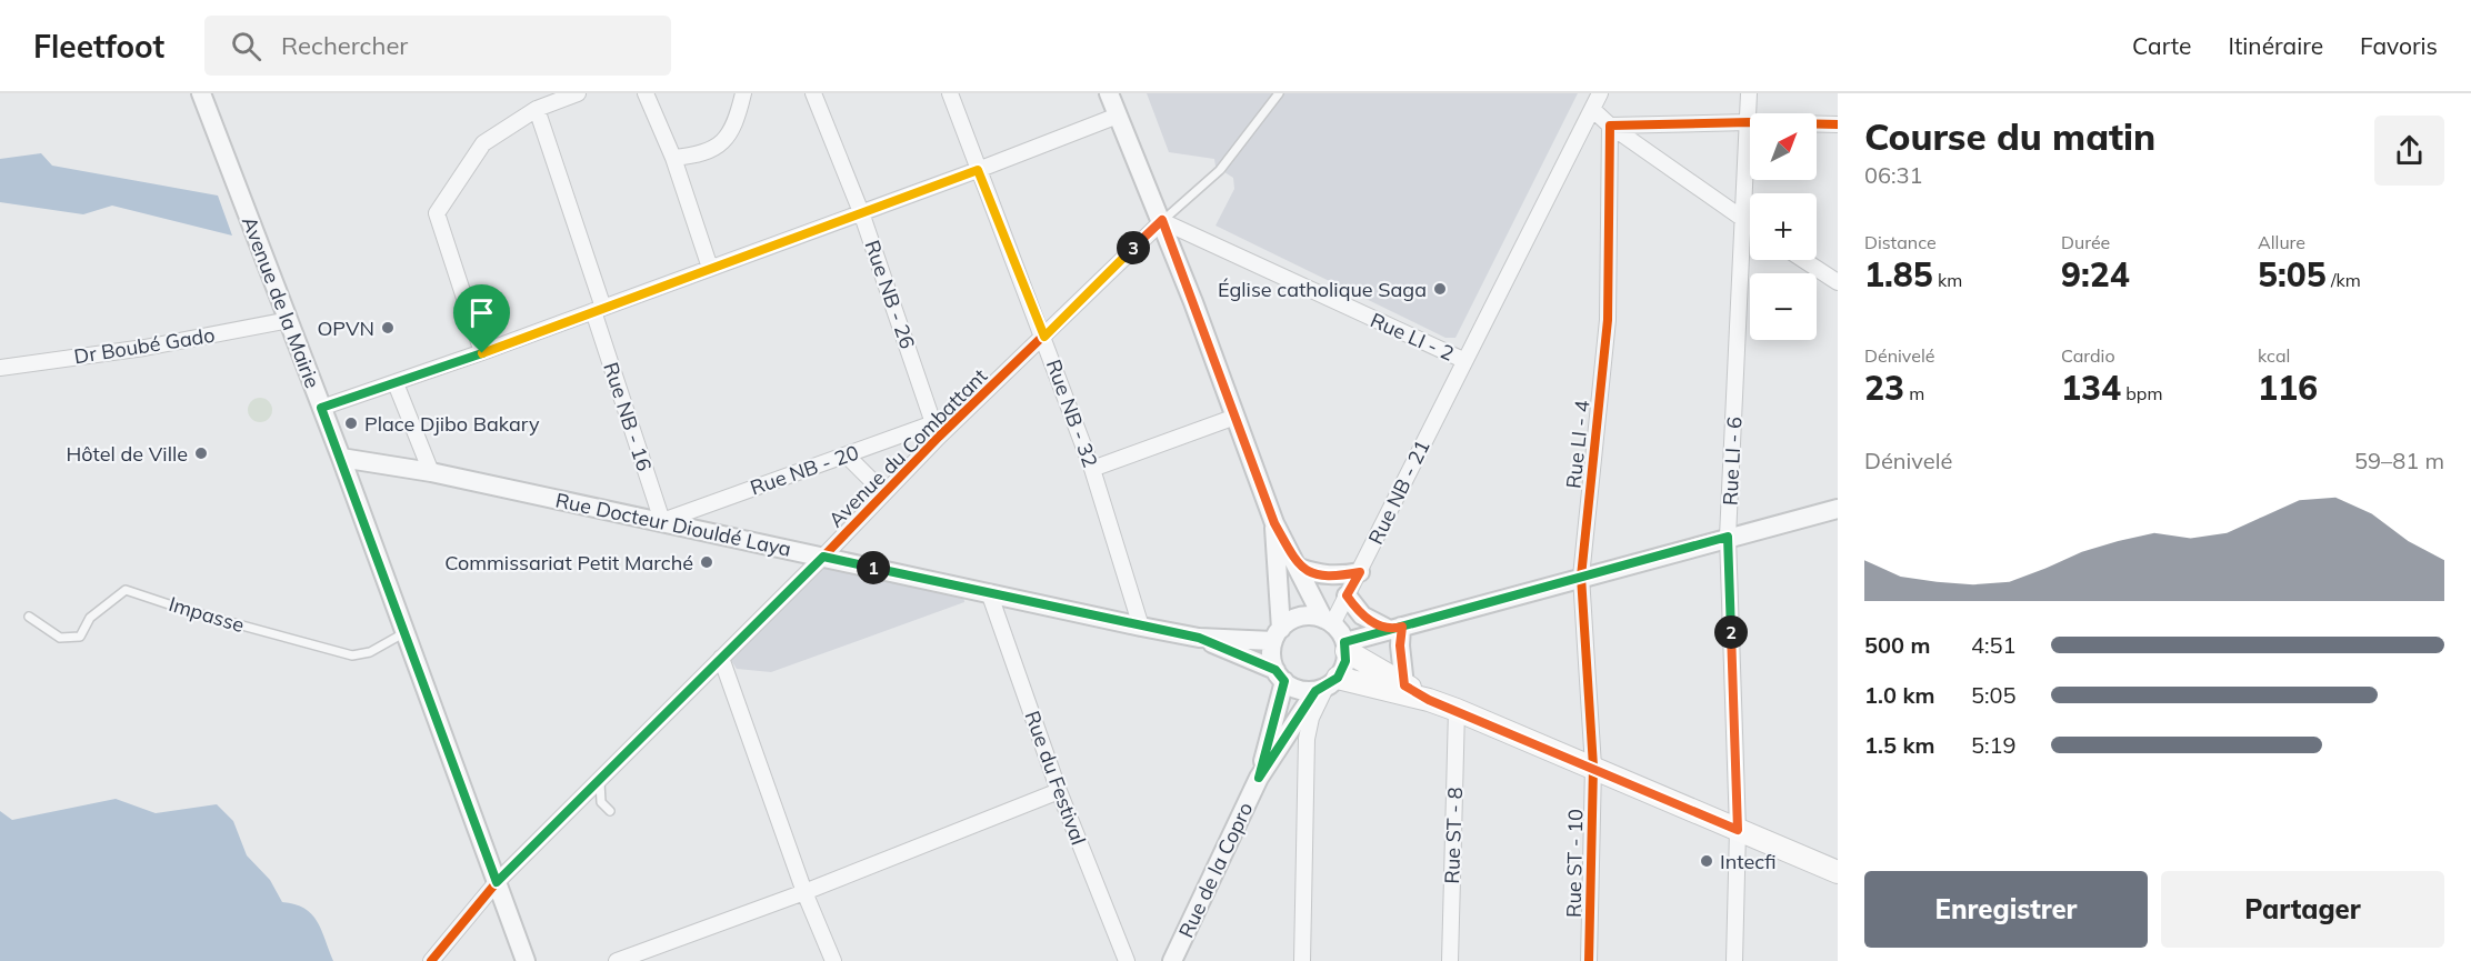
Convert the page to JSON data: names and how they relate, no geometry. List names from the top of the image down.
{
  "streets": {
    "street": [
      "Rue NB - 26",
      "Avenue de la Mairie",
      "Rue LI - 2",
      "Dr Boubé Gado",
      "Rue NB - 32",
      "Rue NB - 16",
      "Rue LI - 4",
      "Avenue du Combattant",
      "Rue LI - 6",
      "Rue NB - 20",
      "Rue NB - 21",
      "Rue Docteur Diouldé Laya",
      "Rue du Festival",
      "Rue ST - 8",
      "Rue ST - 10",
      "Rue de la Copro"
    ],
    "lane": ["Impasse"]
  },
  "crossings": [
    ["Rue NB - 26", "Avenue du Combattant"],
    ["Rue NB - 26", "Rue NB - 20"],
    ["Avenue de la Mairie", "Dr Boubé Gado"],
    ["Avenue de la Mairie", "Avenue du Combattant"],
    ["Avenue de la Mairie", "Rue Docteur Diouldé Laya"],
    ["Avenue de la Mairie", "Impasse"],
    ["Rue LI - 2", "Avenue du Combattant"],
    ["Rue LI - 2", "Rue NB - 21"],
    ["Rue NB - 32", "Avenue du Combattant"],
    ["Rue NB - 32", "Rue Docteur Diouldé Laya"],
    ["Rue NB - 16", "Rue NB - 20"],
    ["Rue NB - 16", "Rue Docteur Diouldé Laya"],
    ["Rue LI - 4", "Rue ST - 10"],
    ["Avenue du Combattant", "Rue NB - 20"],
    ["Avenue du Combattant", "Rue Docteur Diouldé Laya"],
    ["Rue NB - 20", "Rue Docteur Diouldé Laya"],
    ["Rue NB - 21", "Rue Docteur Diouldé Laya"],
    ["Rue NB - 21", "Rue de la Copro"],
    ["Rue Docteur Diouldé Laya", "Rue du Festival"],
    ["Rue Docteur Diouldé Laya", "Rue de la Copro"]
  ],
  "places": [
    "Église catholique Saga",
    "OPVN",
    "Place Djibo Bakary",
    "Hôtel de Ville",
    "Commissariat Petit Marché",
    "Intecfi"
  ],
  "north": "top right",
  "page": {
    "header": "Fleetfoot",
    "search": "Rechercher",
    "nav": ["Carte", "Itinéraire", "Favoris"],
    "heading": ["Course du matin", "06:31"],
    "map_buttons": ["+", "−"],
    "stats": [
      ["Distance", "1.85 km"],
      ["Durée", "9:24"],
      ["Allure", "5:05 /km"],
      ["Dénivelé", "23 m"],
      ["Cardio", "134 bpm"],
      ["kcal", "116"]
    ],
    "pins": ["3", "1", "2"],
    "chart": ["Dénivelé", "59–81 m"],
    "list": [
      {
        "name": "500 m",
        "note": "4:51"
      },
      {
        "name": "1.0 km",
        "note": "5:05"
      },
      {
        "name": "1.5 km",
        "note": "5:19"
      }
    ],
    "buttons": ["Enregistrer", "Partager"]
  }
}
